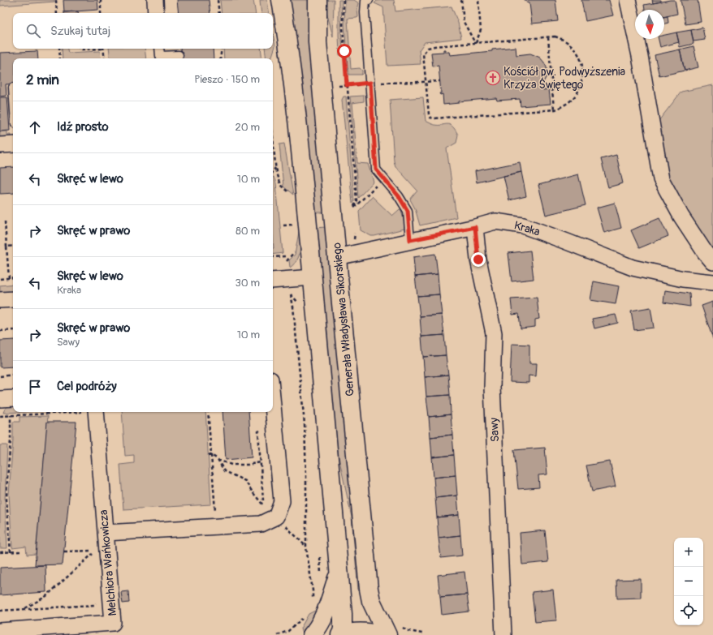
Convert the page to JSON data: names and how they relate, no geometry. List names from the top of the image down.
{
  "streets": {
    "street": [
      "Kraka",
      "Generała Władysława Sikorskiego",
      "Sawy",
      "Melchiora Wańkowicza"
    ]
  },
  "crossings": [
    ["Kraka", "Generała Władysława Sikorskiego"],
    ["Kraka", "Sawy"]
  ],
  "places": {
    "church": ["Kościół pw. Podwyższenia Krzyża Świętego"]
  },
  "north": "bottom",
  "page": {
    "search": "Szukaj tutaj",
    "heading": ["2 min", "Pieszo · 150 m"],
    "list": [
      ["Idź prosto", "20 m"],
      ["Skręć w lewo", "10 m"],
      ["Skręć w prawo", "80 m"],
      ["Skręć w lewo", "Kraka", "30 m"],
      ["Skręć w prawo", "Sawy", "10 m"],
      "Cel podróży"
    ],
    "map_buttons": ["+", "−"]
  }
}
